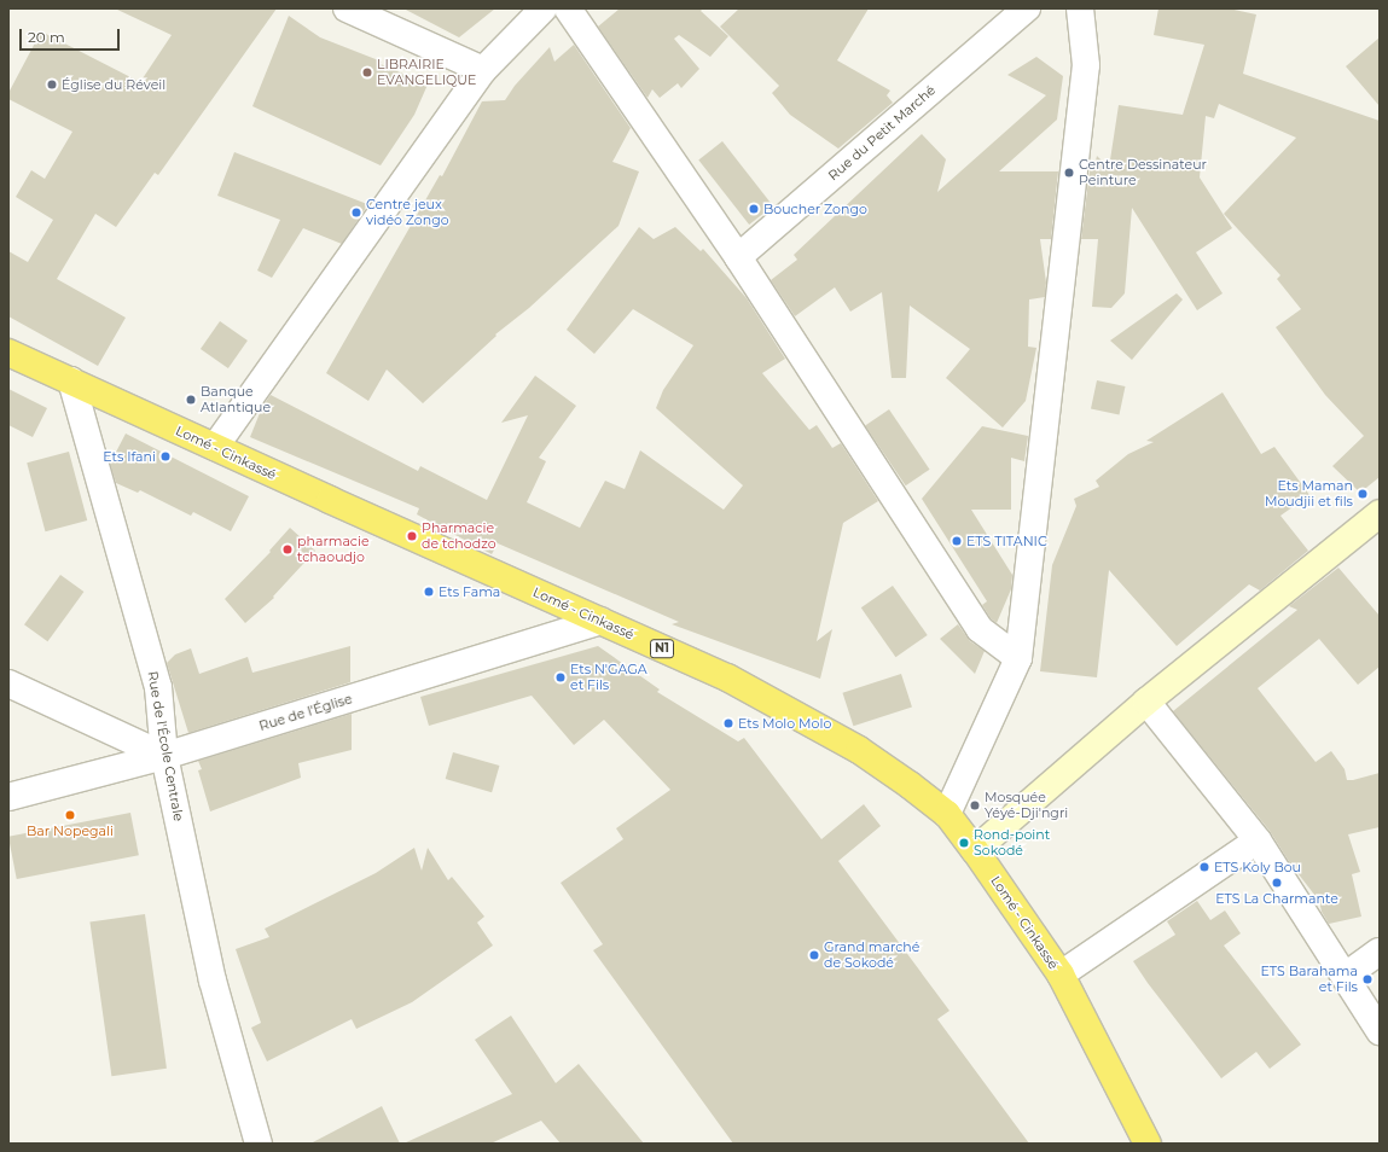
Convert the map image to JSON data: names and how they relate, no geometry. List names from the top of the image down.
{
  "streets": {
    "highway": ["Lomé - Cinkassé", "N1"],
    "street": ["Rue du Petit Marché", "Rue de l'Église", "Rue de l'École Centrale"]
  },
  "crossings": [
    ["Lomé - Cinkassé", "Rue de l'Église"],
    ["Lomé - Cinkassé", "Rue de l'École Centrale"],
    ["Rue de l'Église", "Rue de l'École Centrale"]
  ],
  "places": [
    "LIBRAIRIE EVANGELIQUE",
    "Église du Réveil",
    "Centre Dessinateur Peinture",
    "Boucher Zongo",
    "Centre jeux vidéo Zongo",
    "Banque Atlantique",
    "Ets Ifani",
    "Ets Maman Moudjii et fils",
    "Pharmacie de tchodzo",
    "ETS TITANIC",
    "pharmacie tchaoudjo",
    "Ets Fama",
    "Ets N'GAGA et Fils",
    "Ets Molo Molo",
    "Mosquée Yéyé-Dji'ngri",
    "Bar Nopegali",
    "Rond-point Sokodé",
    "ETS Koly Bou",
    "ETS La Charmante",
    "Grand marché de Sokodé",
    "ETS Barahama et Fils"
  ],
  "scale_bar": "20 m"
}
